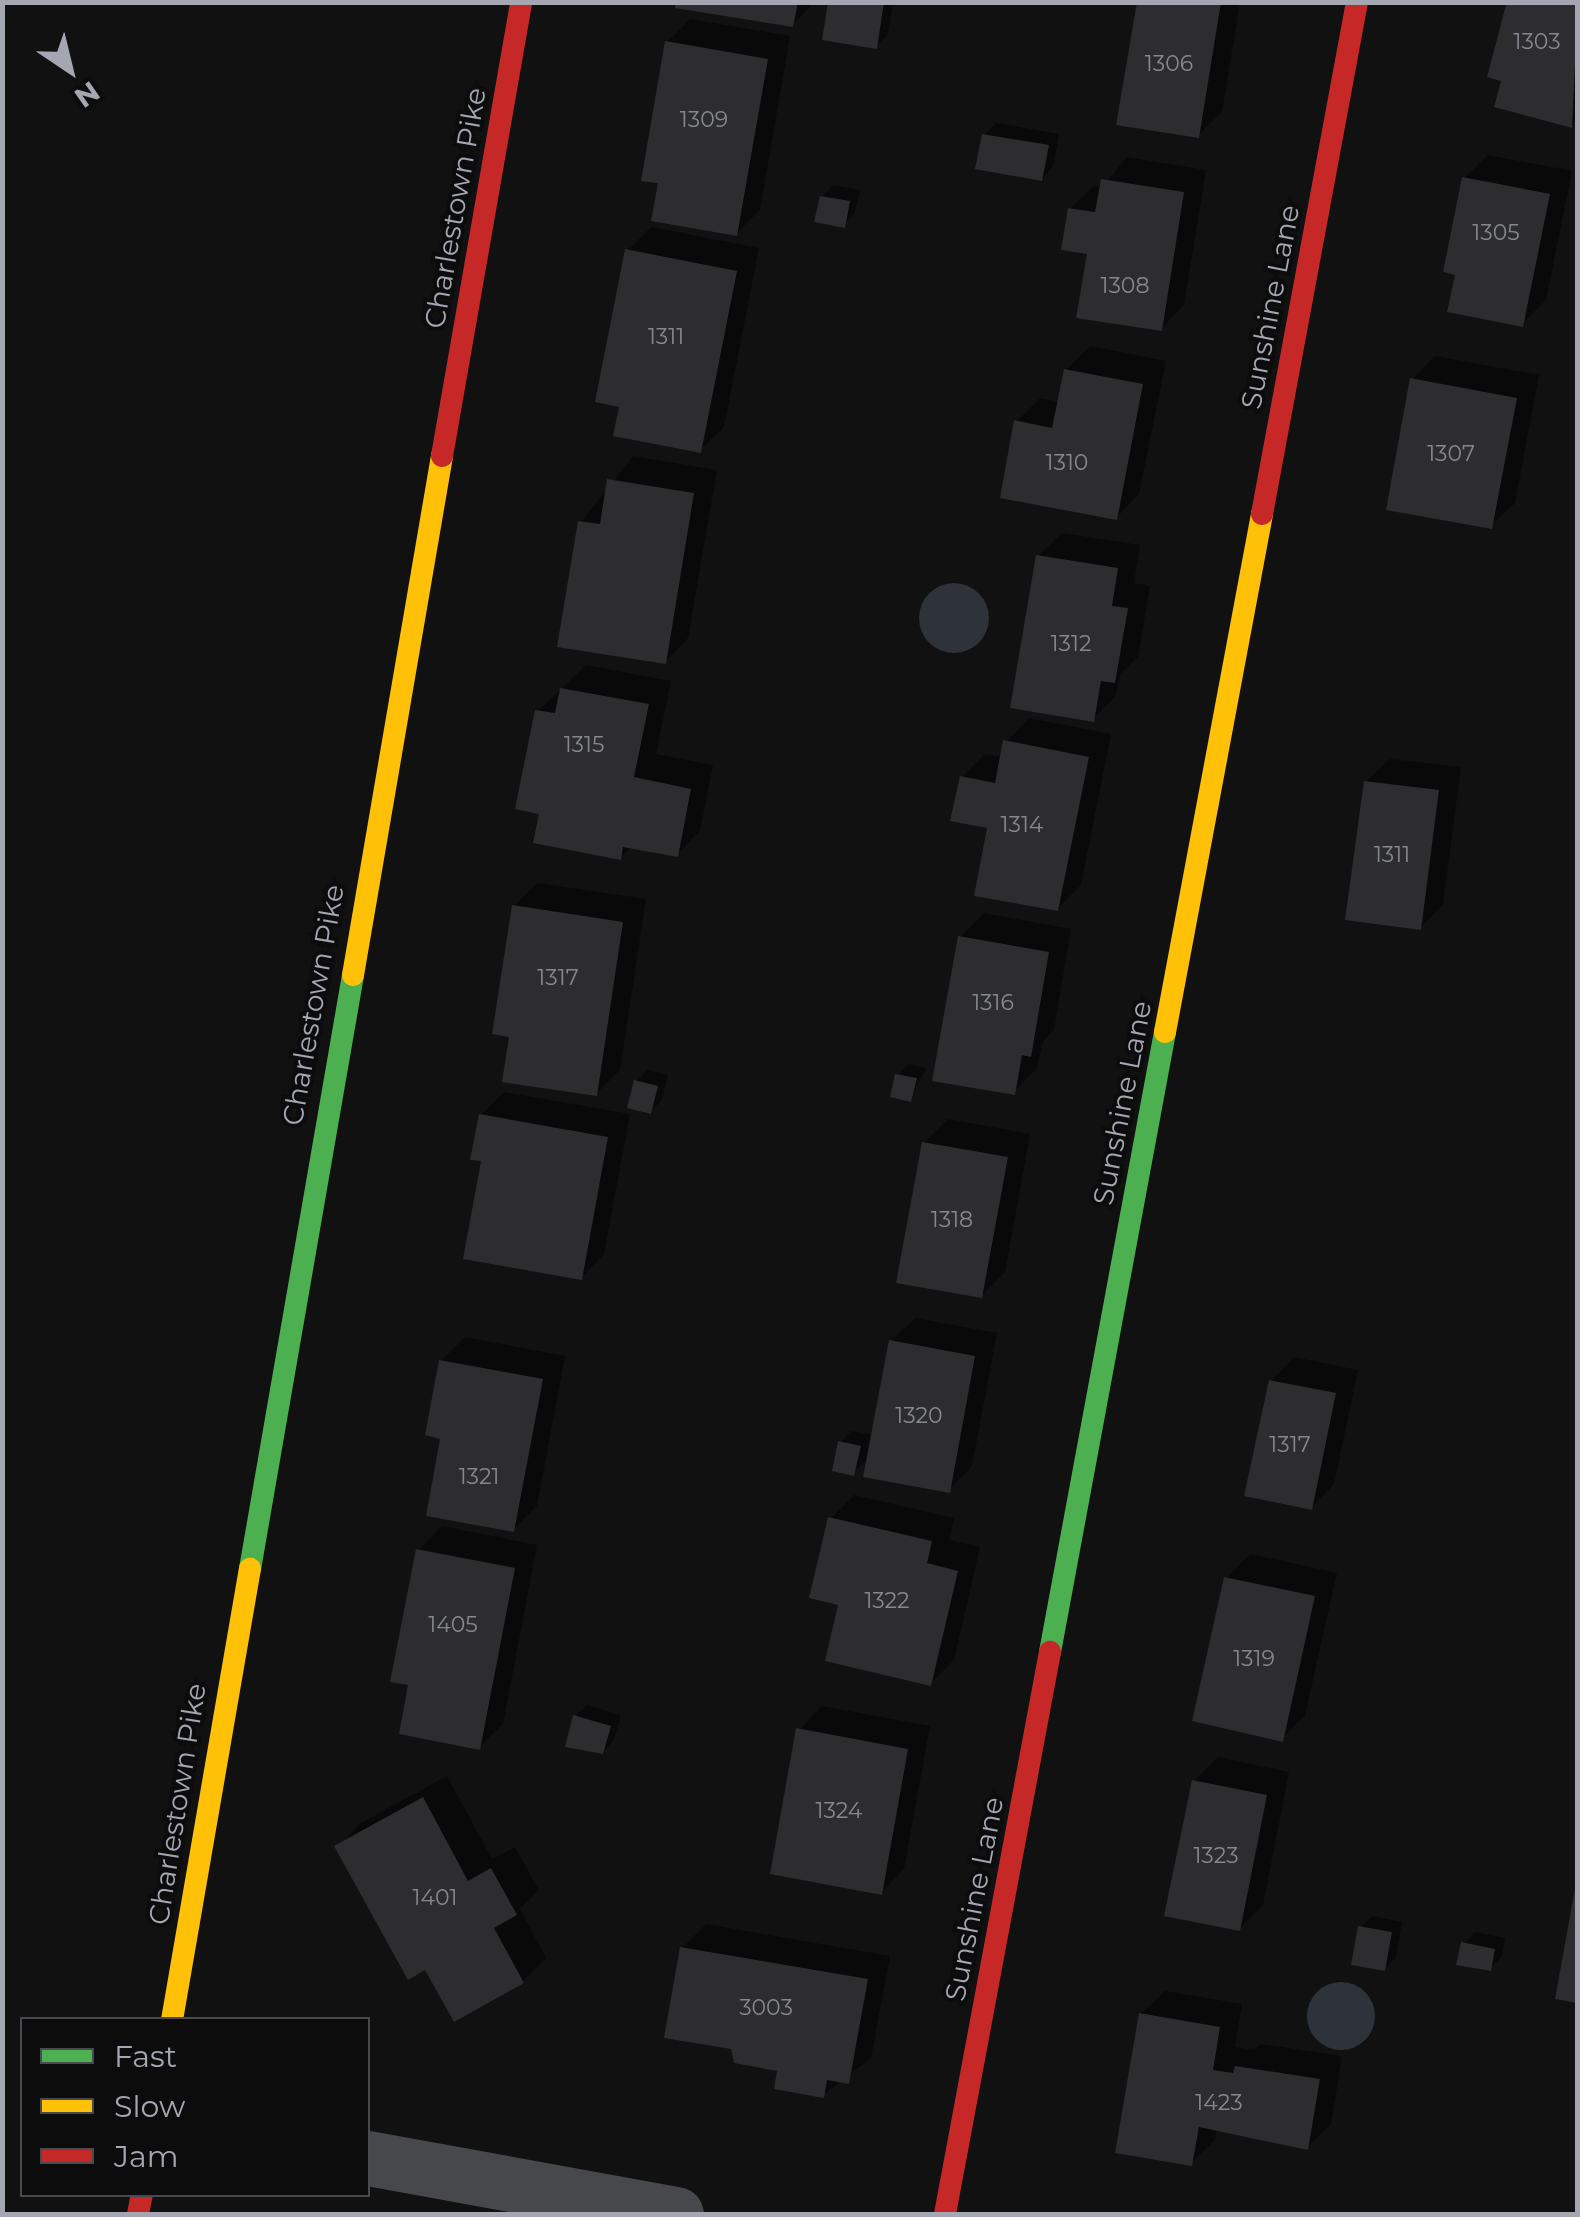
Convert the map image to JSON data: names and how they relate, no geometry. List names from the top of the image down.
{
  "streets": {
    "street": ["Charlestown Pike", "Sunshine Lane"]
  },
  "house_numbers": [
    "1303",
    "1306",
    "1309",
    "1305",
    "1308",
    "1311",
    "1307",
    "1310",
    "1312",
    "1315",
    "1314",
    "1311",
    "1317",
    "1316",
    "1318",
    "1320",
    "1317",
    "1321",
    "1322",
    "1405",
    "1319",
    "1324",
    "1323",
    "1401",
    "3003",
    "1423"
  ],
  "legend": ["Fast", "Slow", "Jam"],
  "north": "bottom right"
}
